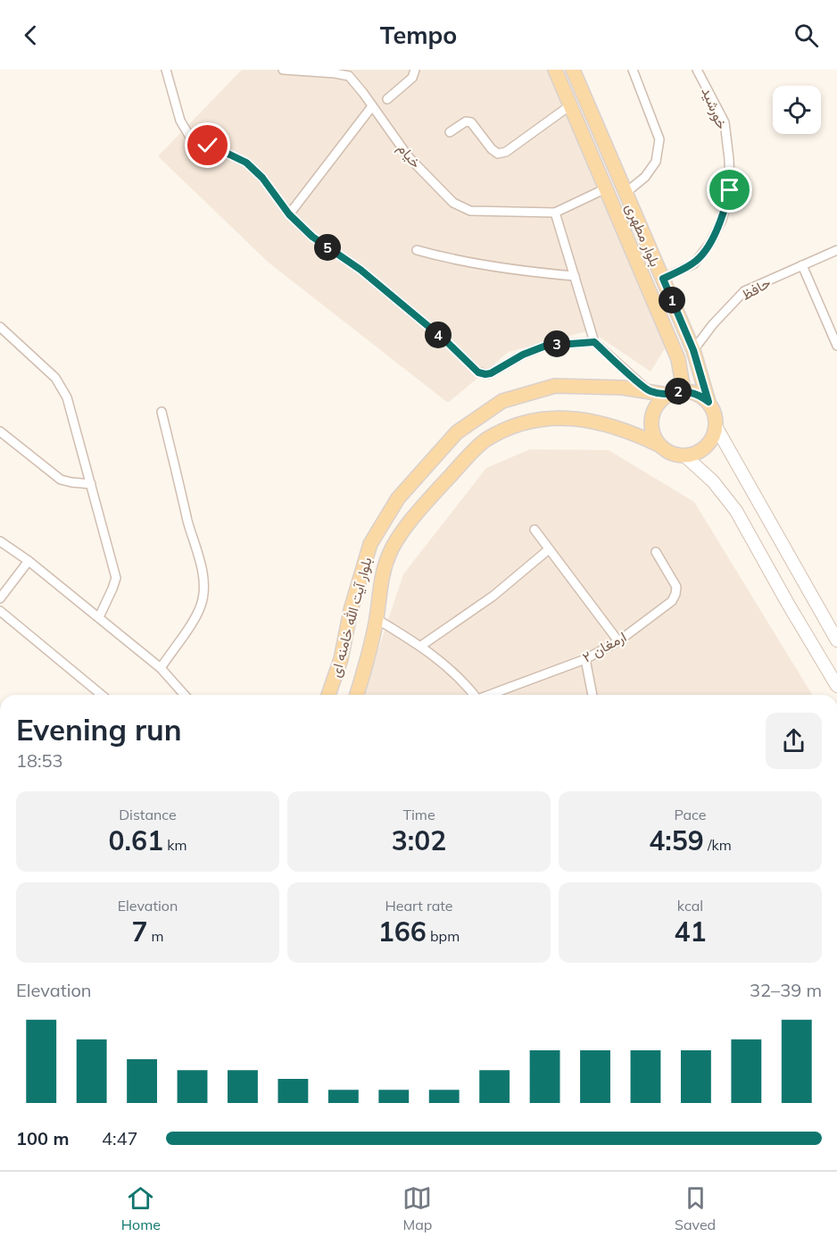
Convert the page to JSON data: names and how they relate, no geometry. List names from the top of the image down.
{
  "streets": {
    "main road": ["بلوار مطهری", "بلوار آیت الله خامنه ای"],
    "street": [
      "خورشید",
      "خیام",
      "حافظ",
      "ارمغان ۲"
    ]
  },
  "crossings": [
    ["خورشید", "بلوار مطهری"],
    ["خیام", "بلوار مطهری"],
    ["بلوار مطهری", "حافظ"],
    ["بلوار مطهری", "بلوار آیت الله خامنه ای"]
  ],
  "page": {
    "header": "Tempo",
    "pins": [
      "5",
      "1",
      "4",
      "3",
      "2"
    ],
    "heading": ["Evening run", "18:53"],
    "stats": [
      ["Distance", "0.61 km"],
      ["Time", "3:02"],
      ["Pace", "4:59 /km"],
      ["Elevation", "7 m"],
      ["Heart rate", "166 bpm"],
      ["kcal", "41"]
    ],
    "chart": ["Elevation", "32–39 m"],
    "list": [
      {
        "name": "100 m",
        "note": "4:47"
      }
    ],
    "tabs": ["Home", "Map", "Saved"]
  }
}
